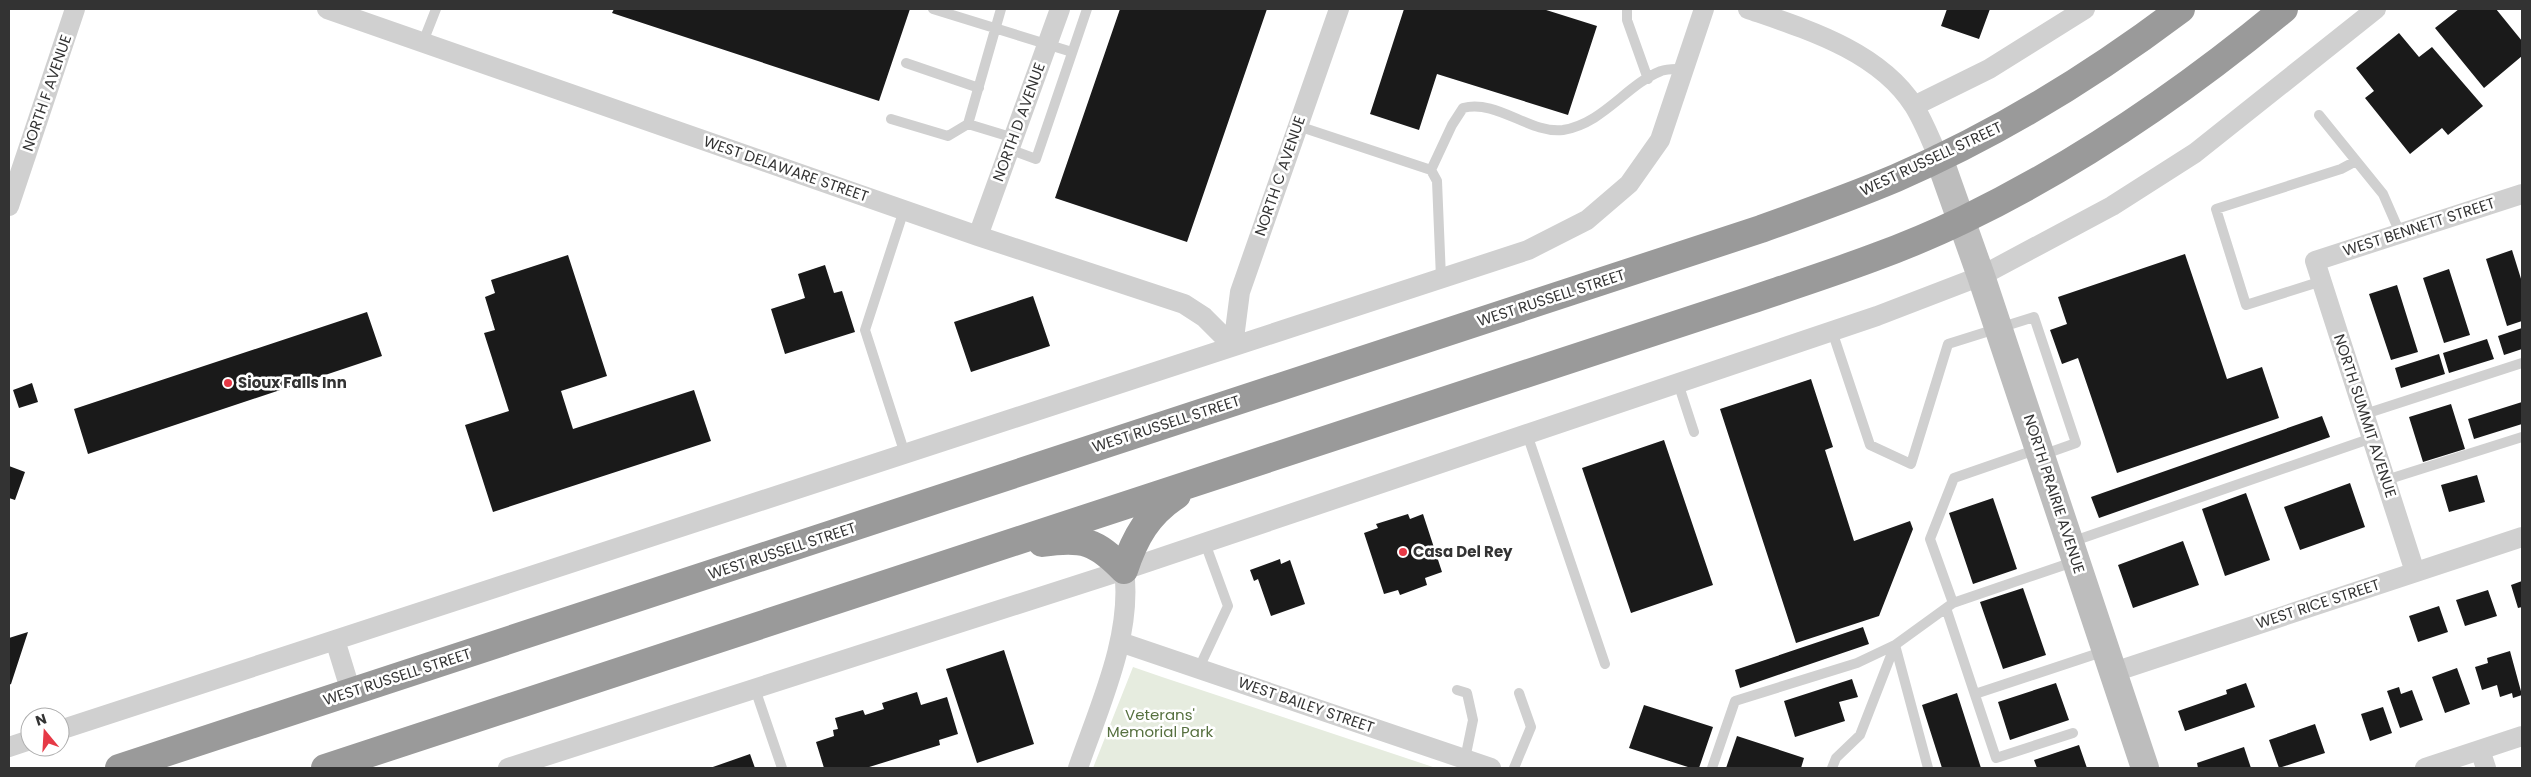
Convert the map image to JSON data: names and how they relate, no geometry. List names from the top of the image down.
{
  "streets": {
    "highway": ["WEST RUSSELL STREET"],
    "street": [
      "NORTH F AVENUE",
      "NORTH D AVENUE",
      "WEST DELAWARE STREET",
      "NORTH C AVENUE",
      "WEST BENNETT STREET",
      "NORTH SUMMIT AVENUE",
      "NORTH PRAIRIE AVENUE",
      "WEST RICE STREET",
      "WEST BAILEY STREET"
    ]
  },
  "crossings": [
    ["NORTH D AVENUE", "WEST DELAWARE STREET"],
    ["WEST RUSSELL STREET", "NORTH PRAIRIE AVENUE"],
    ["WEST DELAWARE STREET", "NORTH C AVENUE"],
    ["WEST BENNETT STREET", "NORTH SUMMIT AVENUE"],
    ["NORTH SUMMIT AVENUE", "WEST RICE STREET"],
    ["NORTH PRAIRIE AVENUE", "WEST RICE STREET"]
  ],
  "parks": ["Veterans' Memorial Park"],
  "places": ["Sioux Falls Inn", "Casa Del Rey"],
  "north": "top"
}
